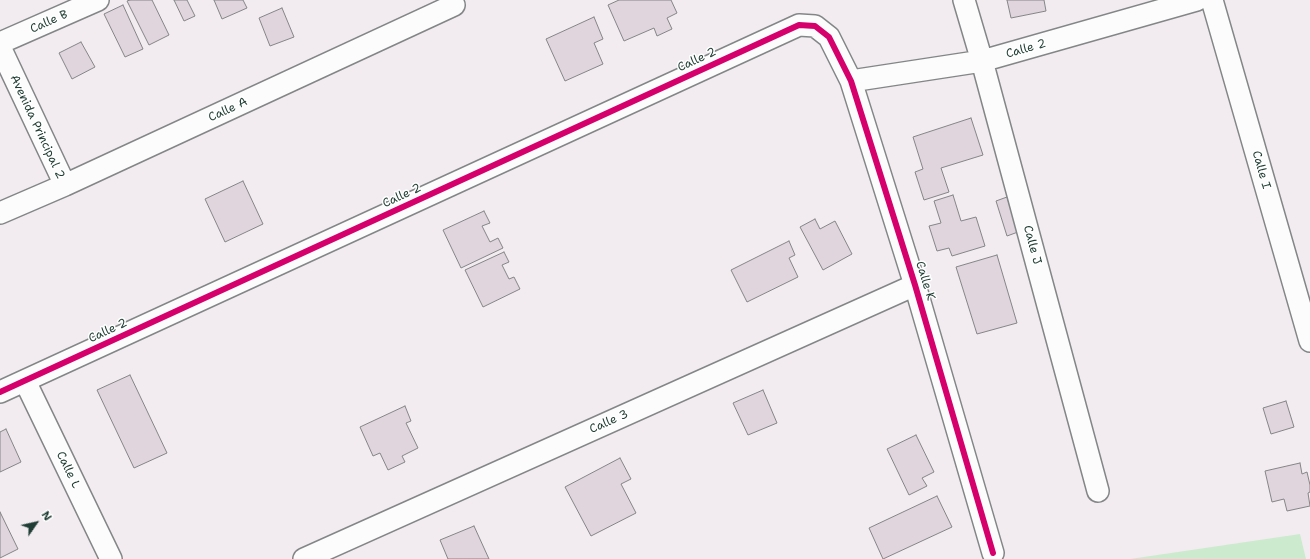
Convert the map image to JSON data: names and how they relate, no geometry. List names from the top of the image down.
{
  "streets": {
    "street": [
      "Calle B",
      "Calle 2",
      "Calle A",
      "Avenida Principal 2",
      "Calle I",
      "Calle J",
      "Calle K",
      "Calle 3",
      "Calle L"
    ]
  },
  "crossings": [
    ["Calle 2", "Calle J"],
    ["Calle 2", "Calle K"],
    ["Calle 2", "Calle L"],
    ["Calle A", "Avenida Principal 2"],
    ["Calle K", "Calle 3"]
  ],
  "north": "top right"
}
